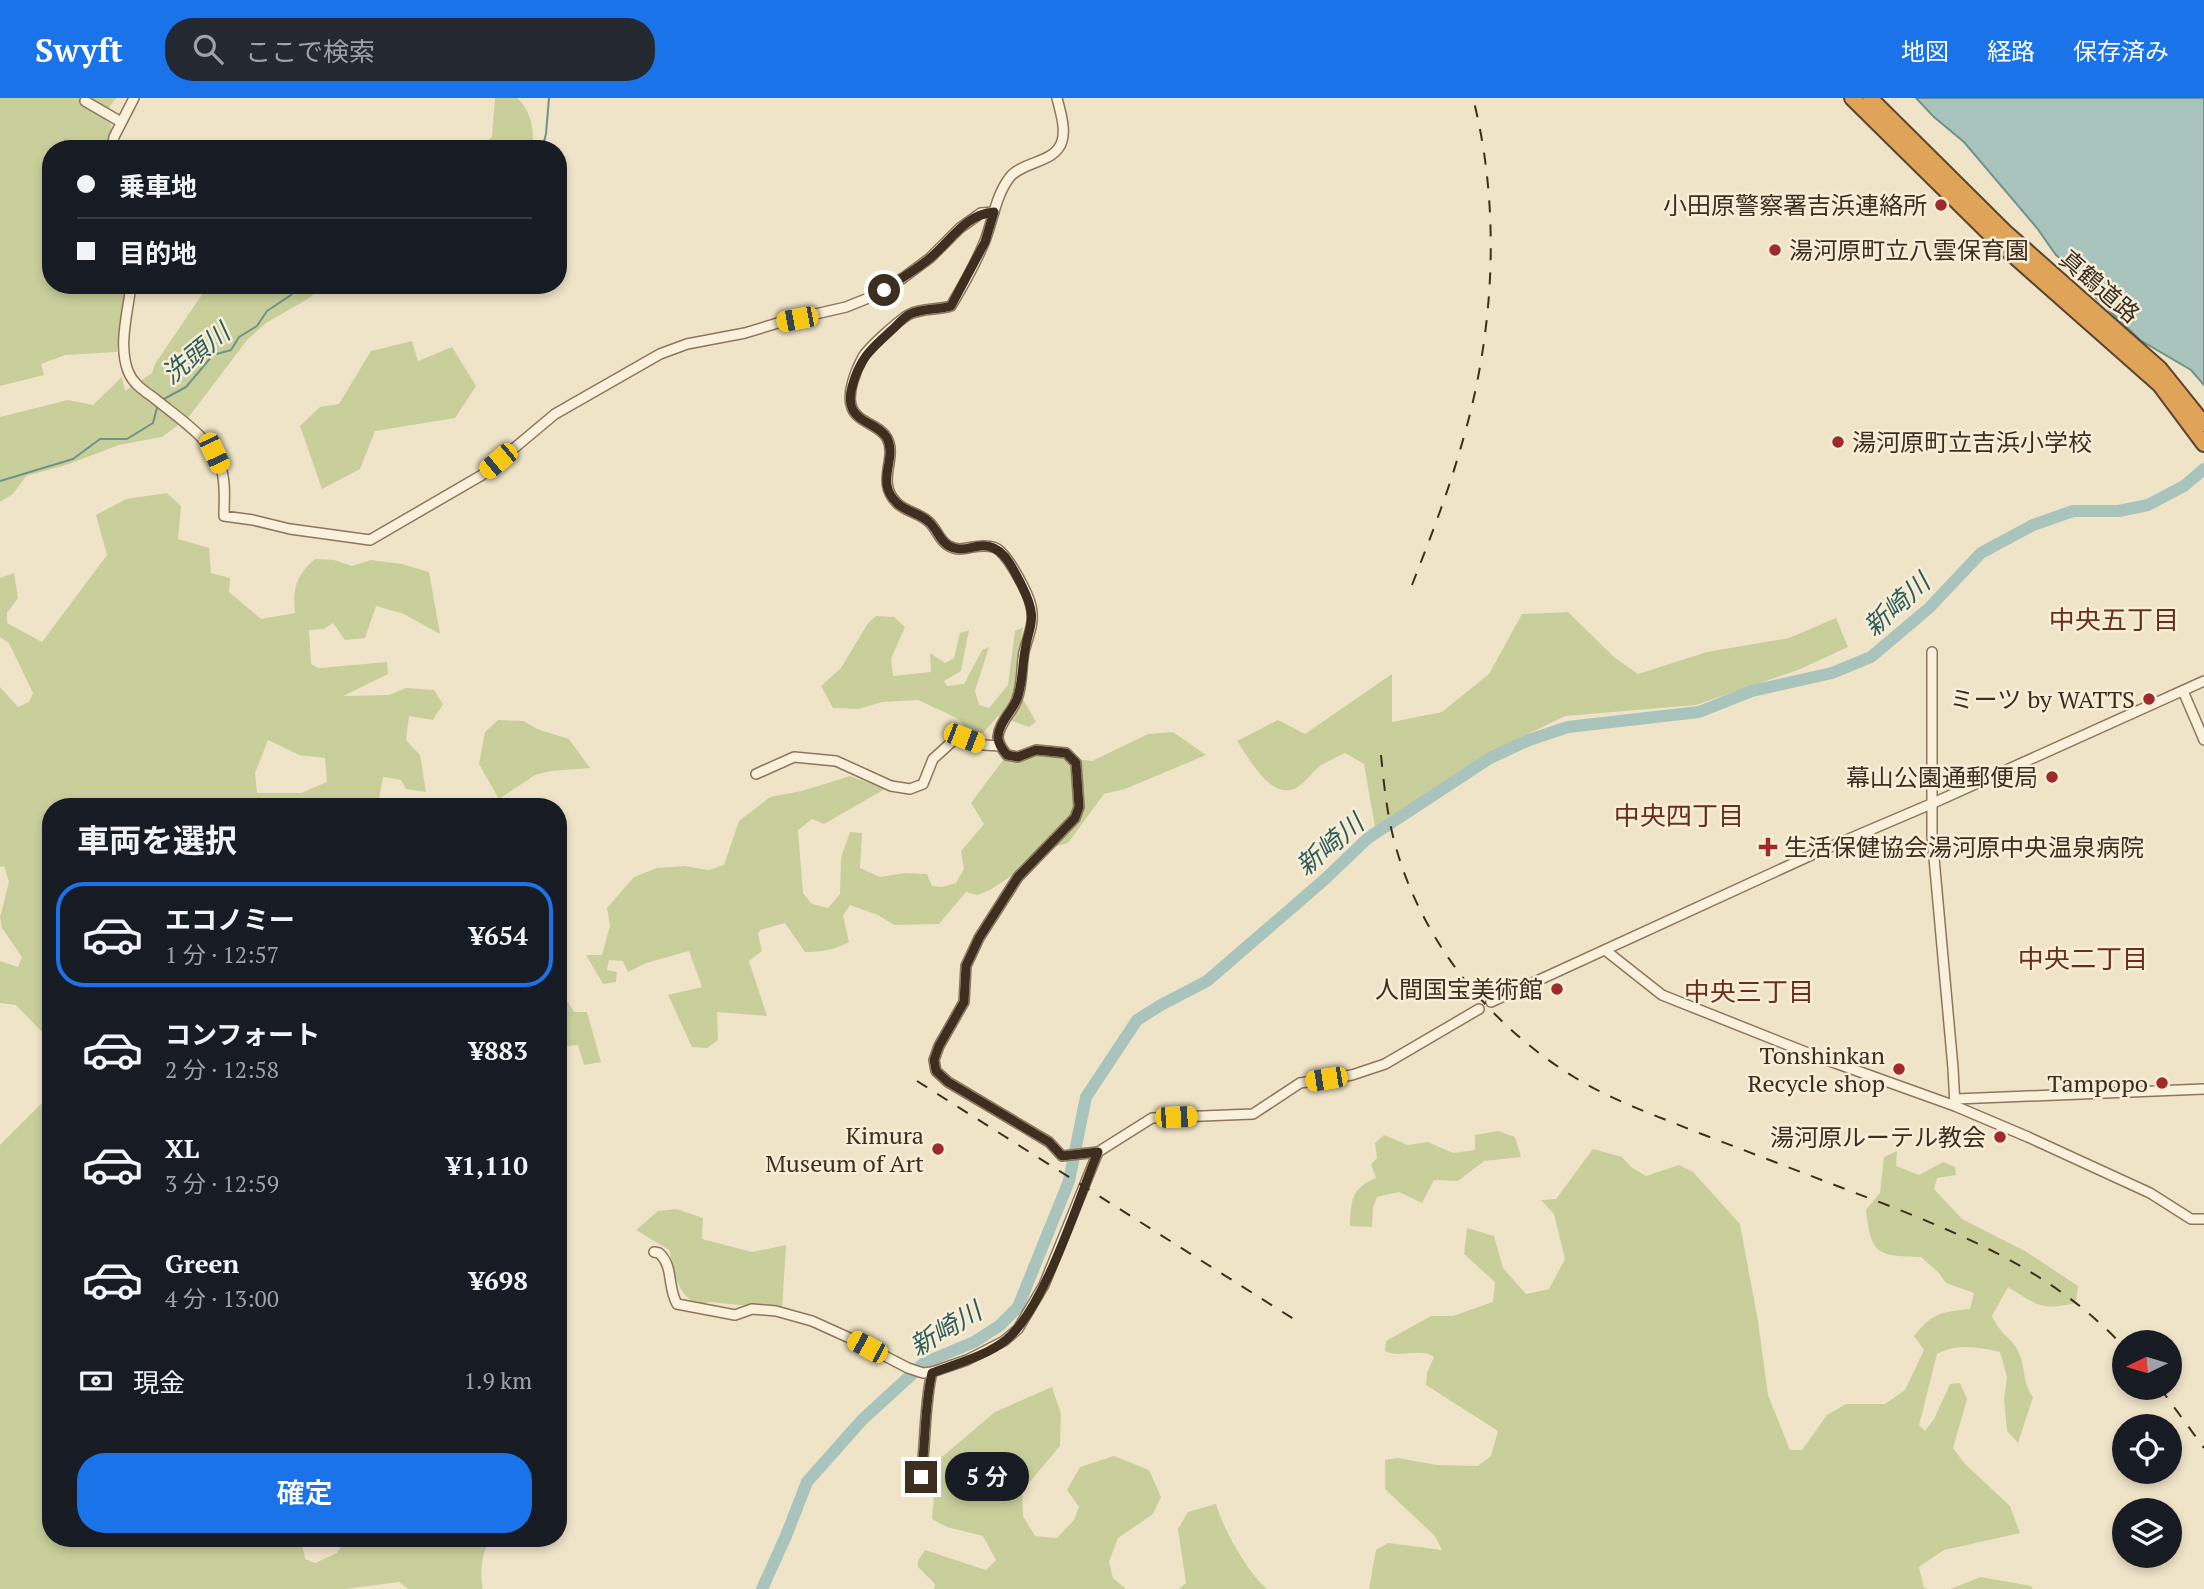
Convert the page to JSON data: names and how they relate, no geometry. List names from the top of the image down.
{
  "streets": {
    "highway": ["真鶴道路"]
  },
  "districts": [
    "中央五丁目",
    "中央四丁目",
    "中央二丁目",
    "中央三丁目"
  ],
  "water": ["洗頭川", "新崎川"],
  "places": {
    "other": [
      "小田原警察署吉浜連絡所",
      "湯河原町立八雲保育園",
      "湯河原町立吉浜小学校",
      "ミーツ by WATTS",
      "幕山公園通郵便局",
      "人間国宝美術館",
      "Tonshinkan Recycle shop",
      "Tampopo",
      "湯河原ルーテル教会",
      "Kimura Museum of Art"
    ],
    "health": ["生活保健協会湯河原中央温泉病院"]
  },
  "north": "left",
  "page": {
    "header": "Swyft",
    "search": "ここで検索",
    "nav": ["地図", "経路", "保存済み"],
    "banner": ["乗車地", "目的地"],
    "heading": "車両を選択",
    "list": [
      {
        "name": "エコノミー",
        "note": "1 分 · 12:57",
        "value": "¥654"
      },
      {
        "name": "コンフォート",
        "note": "2 分 · 12:58",
        "value": "¥883"
      },
      {
        "name": "XL",
        "note": "3 分 · 12:59",
        "value": "¥1,110"
      },
      {
        "name": "Green",
        "note": "4 分 · 13:00",
        "value": "¥698"
      }
    ],
    "pay": ["現金", "1.9 km"],
    "buttons": "確定",
    "bubble": "5 分"
  }
}
